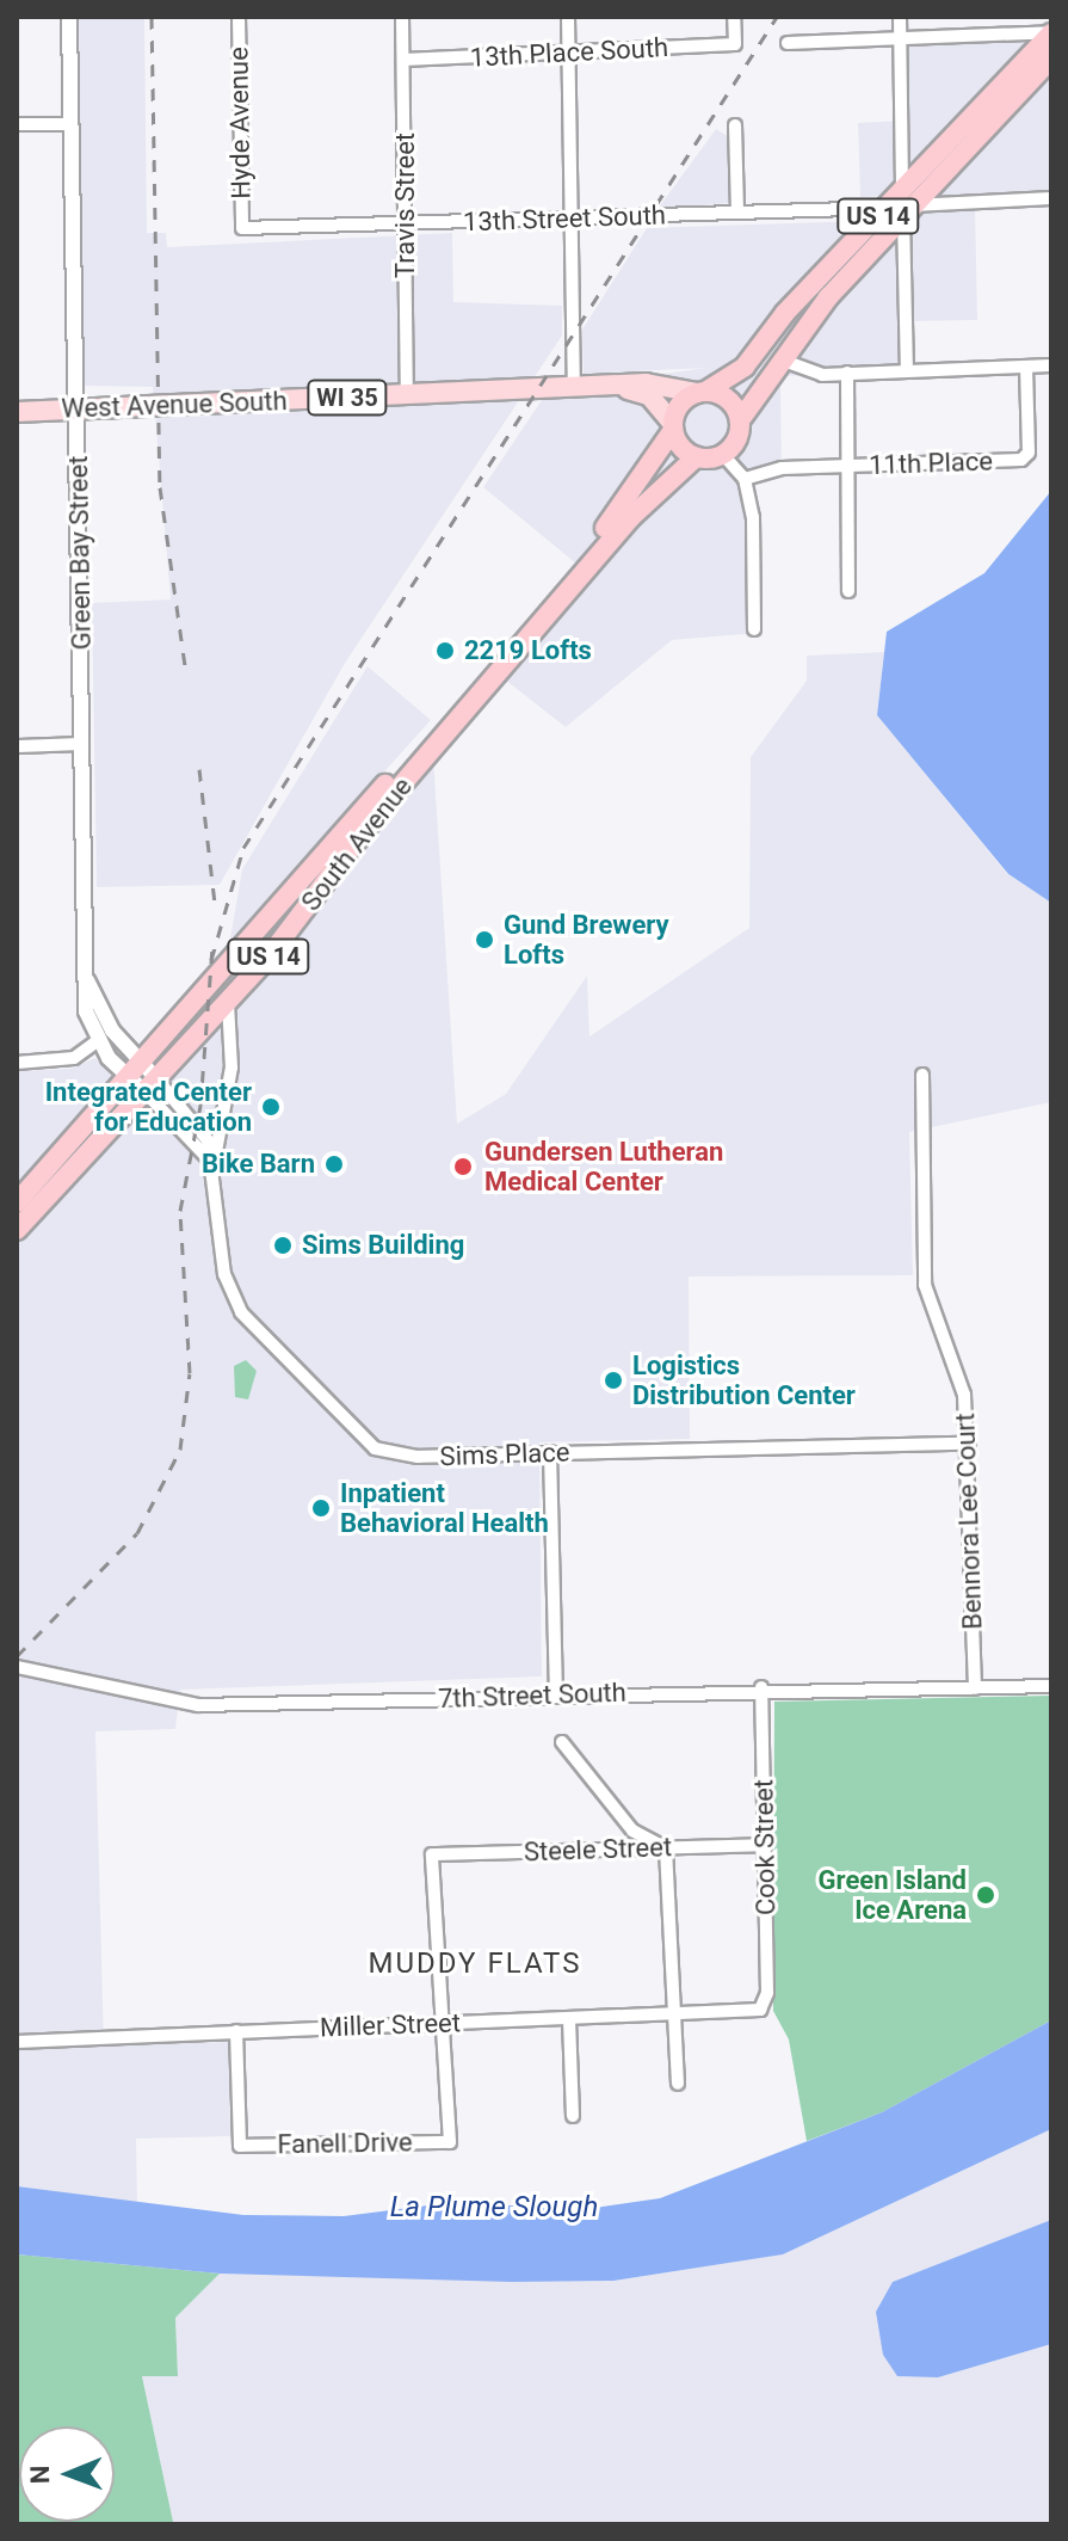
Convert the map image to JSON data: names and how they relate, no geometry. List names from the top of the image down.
{
  "streets": {
    "highway": ["US 14", "South Avenue"],
    "main road": ["WI 35", "West Avenue South"],
    "street": [
      "13th Place South",
      "Hyde Avenue",
      "Travis Street",
      "13th Street South",
      "11th Place",
      "Green Bay Street",
      "Sims Place",
      "Bennora Lee Court",
      "7th Street South",
      "Cook Street",
      "Steele Street",
      "Miller Street",
      "Fanell Drive"
    ]
  },
  "crossings": [
    ["13th Place South", "Travis Street"],
    ["Hyde Avenue", "13th Street South"],
    ["Travis Street", "13th Street South"],
    ["Travis Street", "West Avenue South"],
    ["13th Street South", "South Avenue"],
    ["West Avenue South", "Green Bay Street"],
    ["West Avenue South", "South Avenue"],
    ["South Avenue", "Sims Place"],
    ["Sims Place", "Bennora Lee Court"],
    ["Bennora Lee Court", "7th Street South"],
    ["7th Street South", "Cook Street"],
    ["Cook Street", "Steele Street"],
    ["Cook Street", "Miller Street"],
    ["Steele Street", "Miller Street"],
    ["Steele Street", "Fanell Drive"],
    ["Miller Street", "Fanell Drive"]
  ],
  "districts": ["MUDDY FLATS"],
  "water": ["La Plume Slough"],
  "places": [
    "2219 Lofts",
    "Gund Brewery Lofts",
    "Integrated Center for Education",
    "Bike Barn",
    "Gundersen Lutheran Medical Center",
    "Sims Building",
    "Logistics Distribution Center",
    "Inpatient Behavioral Health",
    "Green Island Ice Arena"
  ],
  "north": "left"
}
